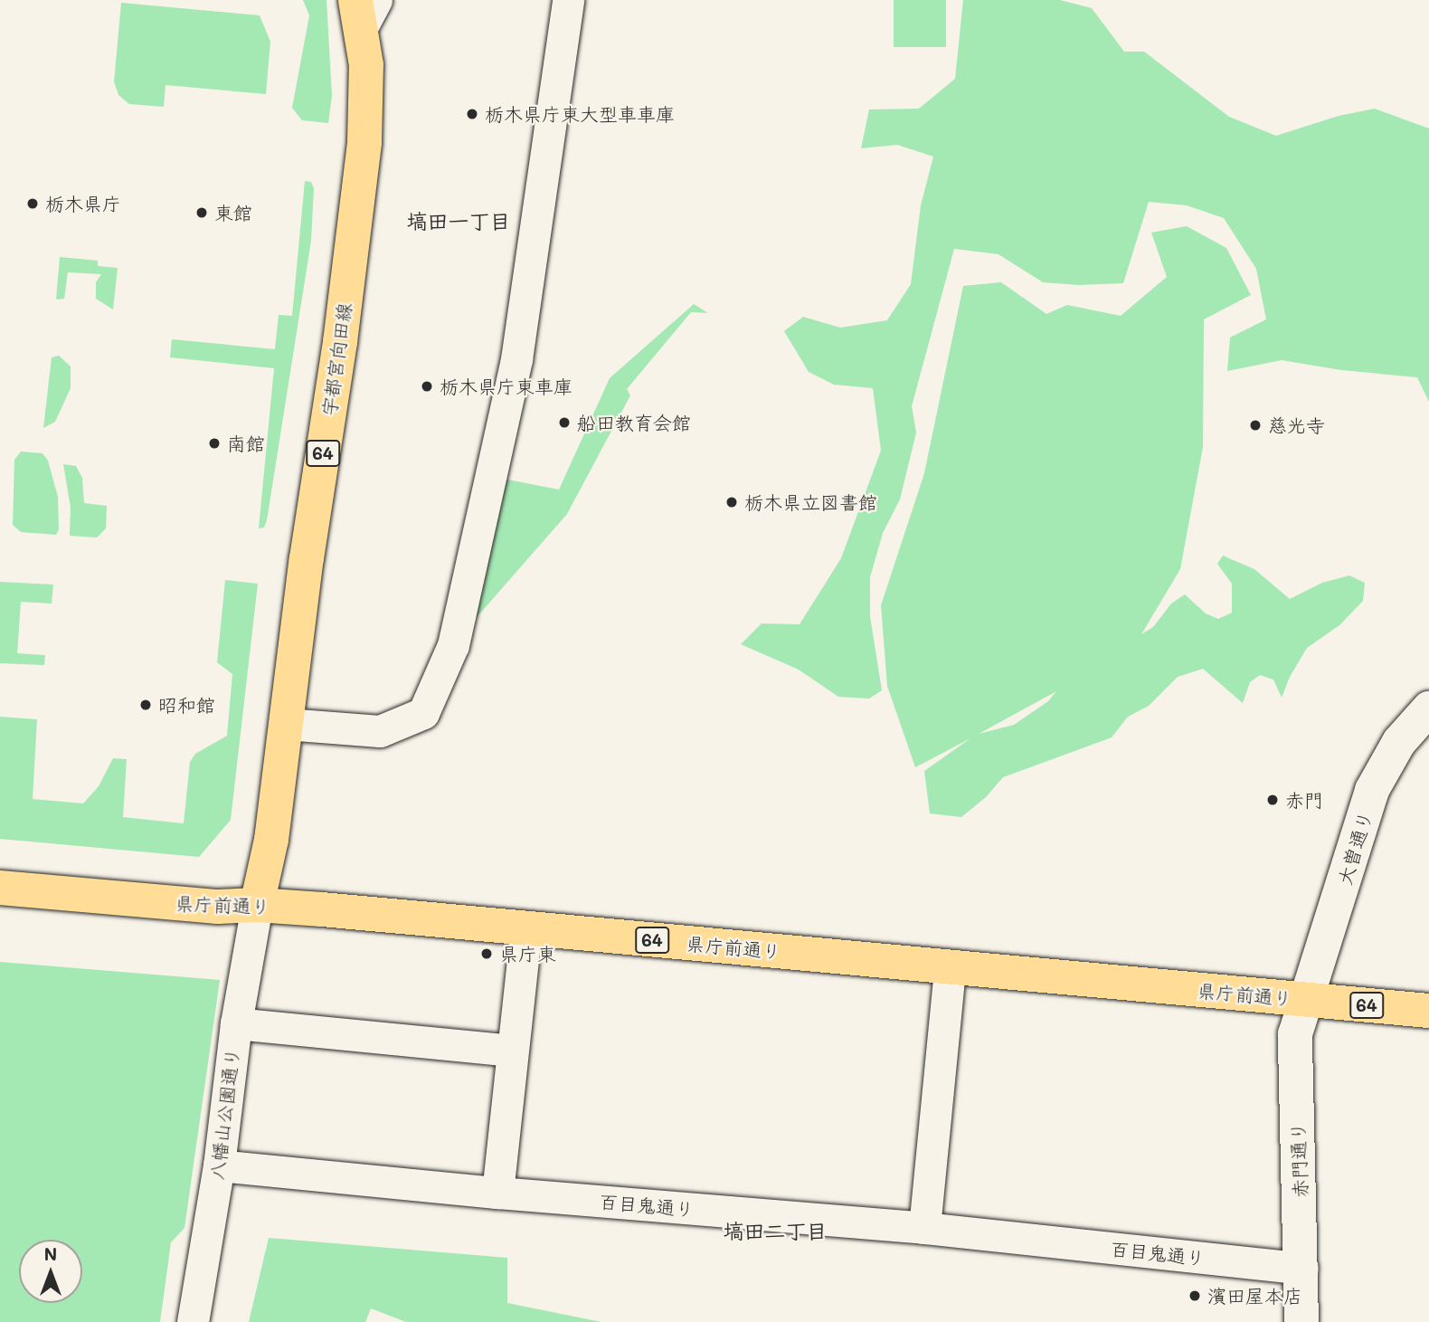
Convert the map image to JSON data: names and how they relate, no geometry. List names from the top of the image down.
{
  "streets": {
    "main road": ["宇都宮向田線", "64", "県庁前通り"],
    "street": [
      "大曽通り",
      "八幡山公園通り",
      "赤門通り",
      "百目鬼通り"
    ]
  },
  "crossings": [
    ["宇都宮向田線", "県庁前通り"],
    ["宇都宮向田線", "八幡山公園通り"],
    ["大曽通り", "県庁前通り"],
    ["大曽通り", "赤門通り"],
    ["県庁前通り", "八幡山公園通り"],
    ["県庁前通り", "赤門通り"],
    ["八幡山公園通り", "百目鬼通り"],
    ["赤門通り", "百目鬼通り"]
  ],
  "districts": ["塙田一丁目", "塙田二丁目"],
  "places": [
    "栃木県庁東大型車車庫",
    "栃木県庁",
    "東館",
    "栃木県庁東車庫",
    "船田教育会館",
    "慈光寺",
    "南館",
    "栃木県立図書館",
    "昭和館",
    "赤門",
    "県庁東",
    "濱田屋本店"
  ],
  "north": "top"
}
